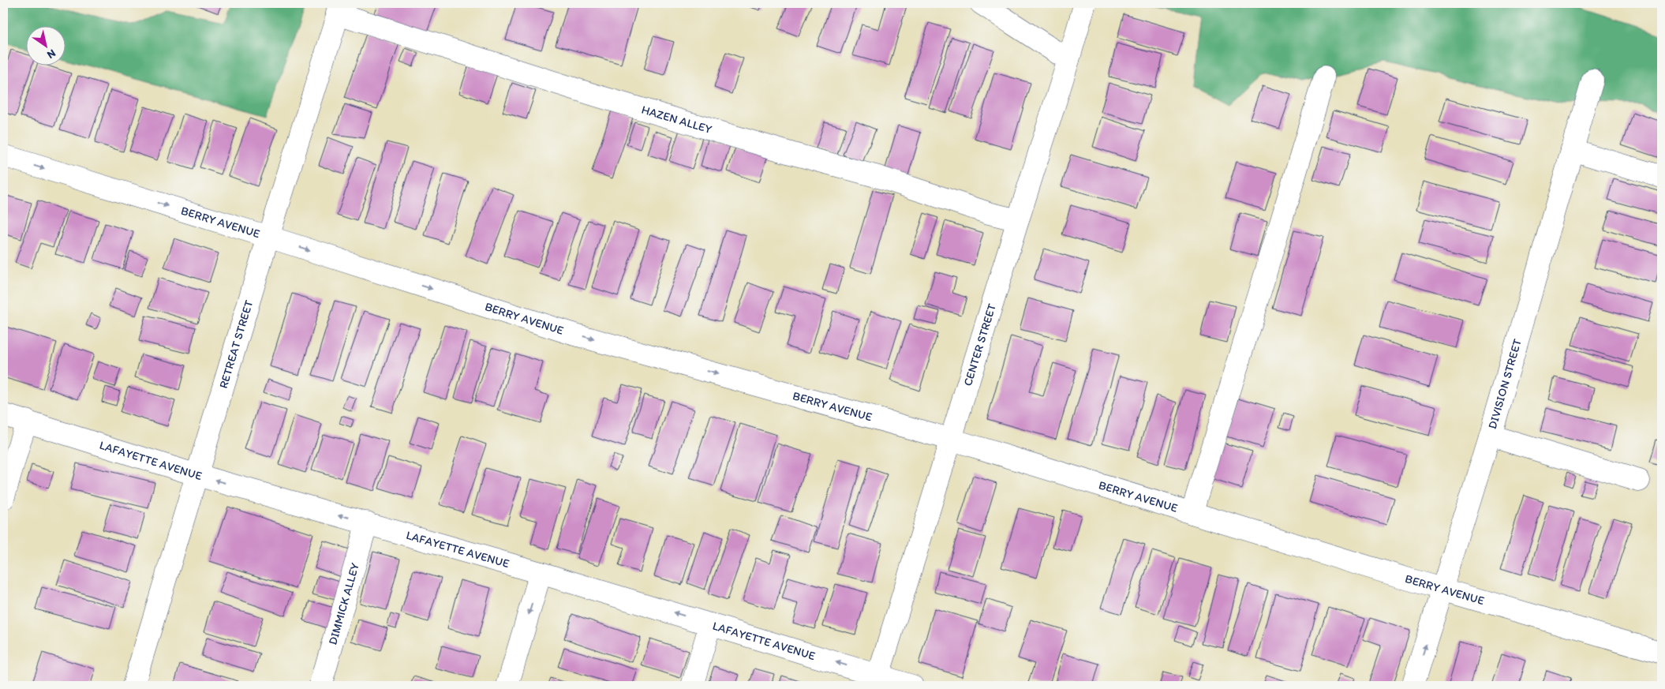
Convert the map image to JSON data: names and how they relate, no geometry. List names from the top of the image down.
{
  "streets": {
    "street": [
      "HAZEN ALLEY",
      "BERRY AVENUE",
      "RETREAT STREET",
      "CENTER STREET",
      "DIVISION STREET",
      "LAFAYETTE AVENUE",
      "DIMMICK ALLEY"
    ]
  },
  "crossings": [
    ["HAZEN ALLEY", "RETREAT STREET"],
    ["HAZEN ALLEY", "CENTER STREET"],
    ["BERRY AVENUE", "RETREAT STREET"],
    ["BERRY AVENUE", "CENTER STREET"],
    ["BERRY AVENUE", "DIVISION STREET"],
    ["RETREAT STREET", "LAFAYETTE AVENUE"],
    ["CENTER STREET", "LAFAYETTE AVENUE"],
    ["LAFAYETTE AVENUE", "DIMMICK ALLEY"]
  ],
  "one_way": ["BERRY AVENUE", "LAFAYETTE AVENUE"],
  "north": "bottom right"
}
